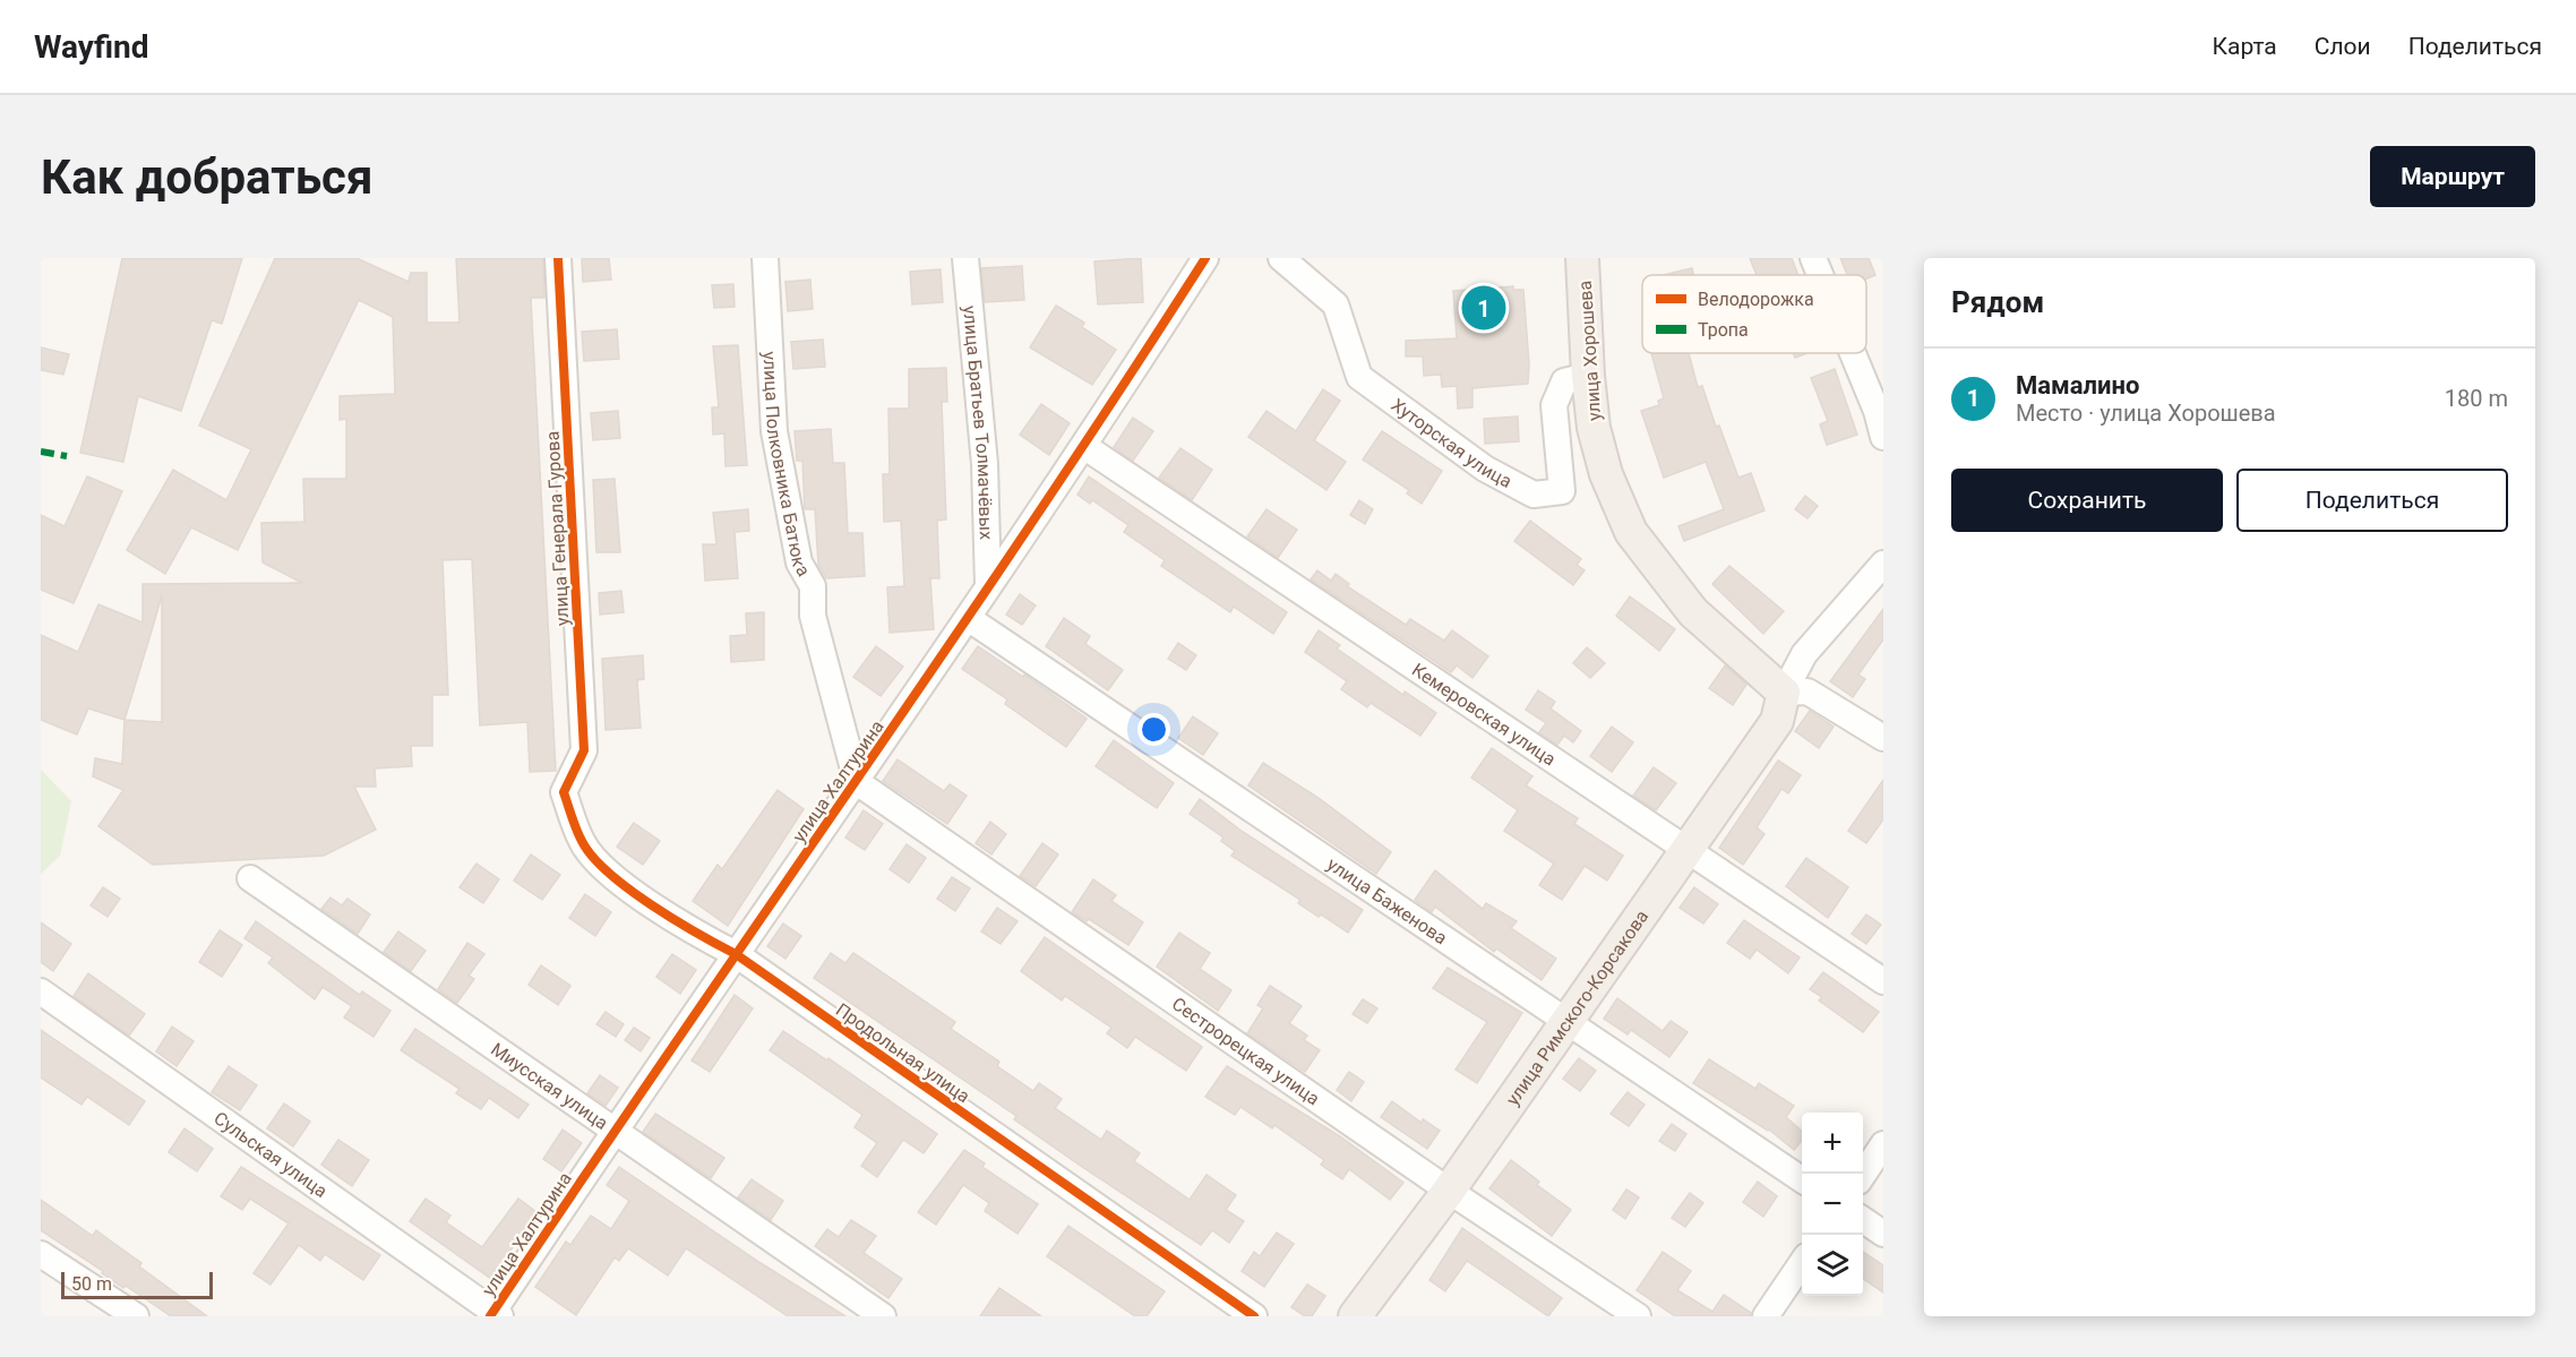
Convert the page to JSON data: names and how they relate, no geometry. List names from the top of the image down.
{
  "streets": {
    "main road": ["улица Хорошева", "улица Римского-Корсакова"],
    "street": [
      "улица Братьев Толмачёвых",
      "Хуторская улица",
      "улица Полковника Батюка",
      "улица Генерала Гурова",
      "Кемеровская улица",
      "улица Халтурина",
      "улица Баженова",
      "Сестрорецкая улица",
      "Продольная улица",
      "Миусская улица",
      "Сульская улица"
    ]
  },
  "crossings": [
    ["улица Хорошева", "Хуторская улица"],
    ["улица Хорошева", "улица Римского-Корсакова"],
    ["улица Братьев Толмачёвых", "улица Халтурина"],
    ["улица Полковника Батюка", "улица Халтурина"],
    ["улица Полковника Батюка", "Сестрорецкая улица"],
    ["улица Генерала Гурова", "Продольная улица"],
    ["Кемеровская улица", "улица Халтурина"],
    ["Кемеровская улица", "улица Римского-Корсакова"],
    ["улица Халтурина", "улица Баженова"],
    ["улица Халтурина", "Сестрорецкая улица"],
    ["улица Халтурина", "Продольная улица"],
    ["улица Халтурина", "Миусская улица"],
    ["улица Халтурина", "Сульская улица"],
    ["улица Баженова", "улица Римского-Корсакова"],
    ["улица Римского-Корсакова", "Сестрорецкая улица"]
  ],
  "legend": ["Велодорожка", "Тропа"],
  "scale_bar": "50 m",
  "page": {
    "header": "Wayfind",
    "nav": ["Карта", "Слои", "Поделиться"],
    "buttons": [
      "Маршрут",
      ["Сохранить", "Поделиться"]
    ],
    "title": "Как добраться",
    "heading": "Рядом",
    "pins": "1",
    "list": [
      {
        "mark": "1",
        "name": "Мамалино",
        "note": "Место · улица Хорошева",
        "value": "180 m"
      }
    ],
    "map_buttons": ["+", "−"],
    "scale": "50 m"
  }
}
